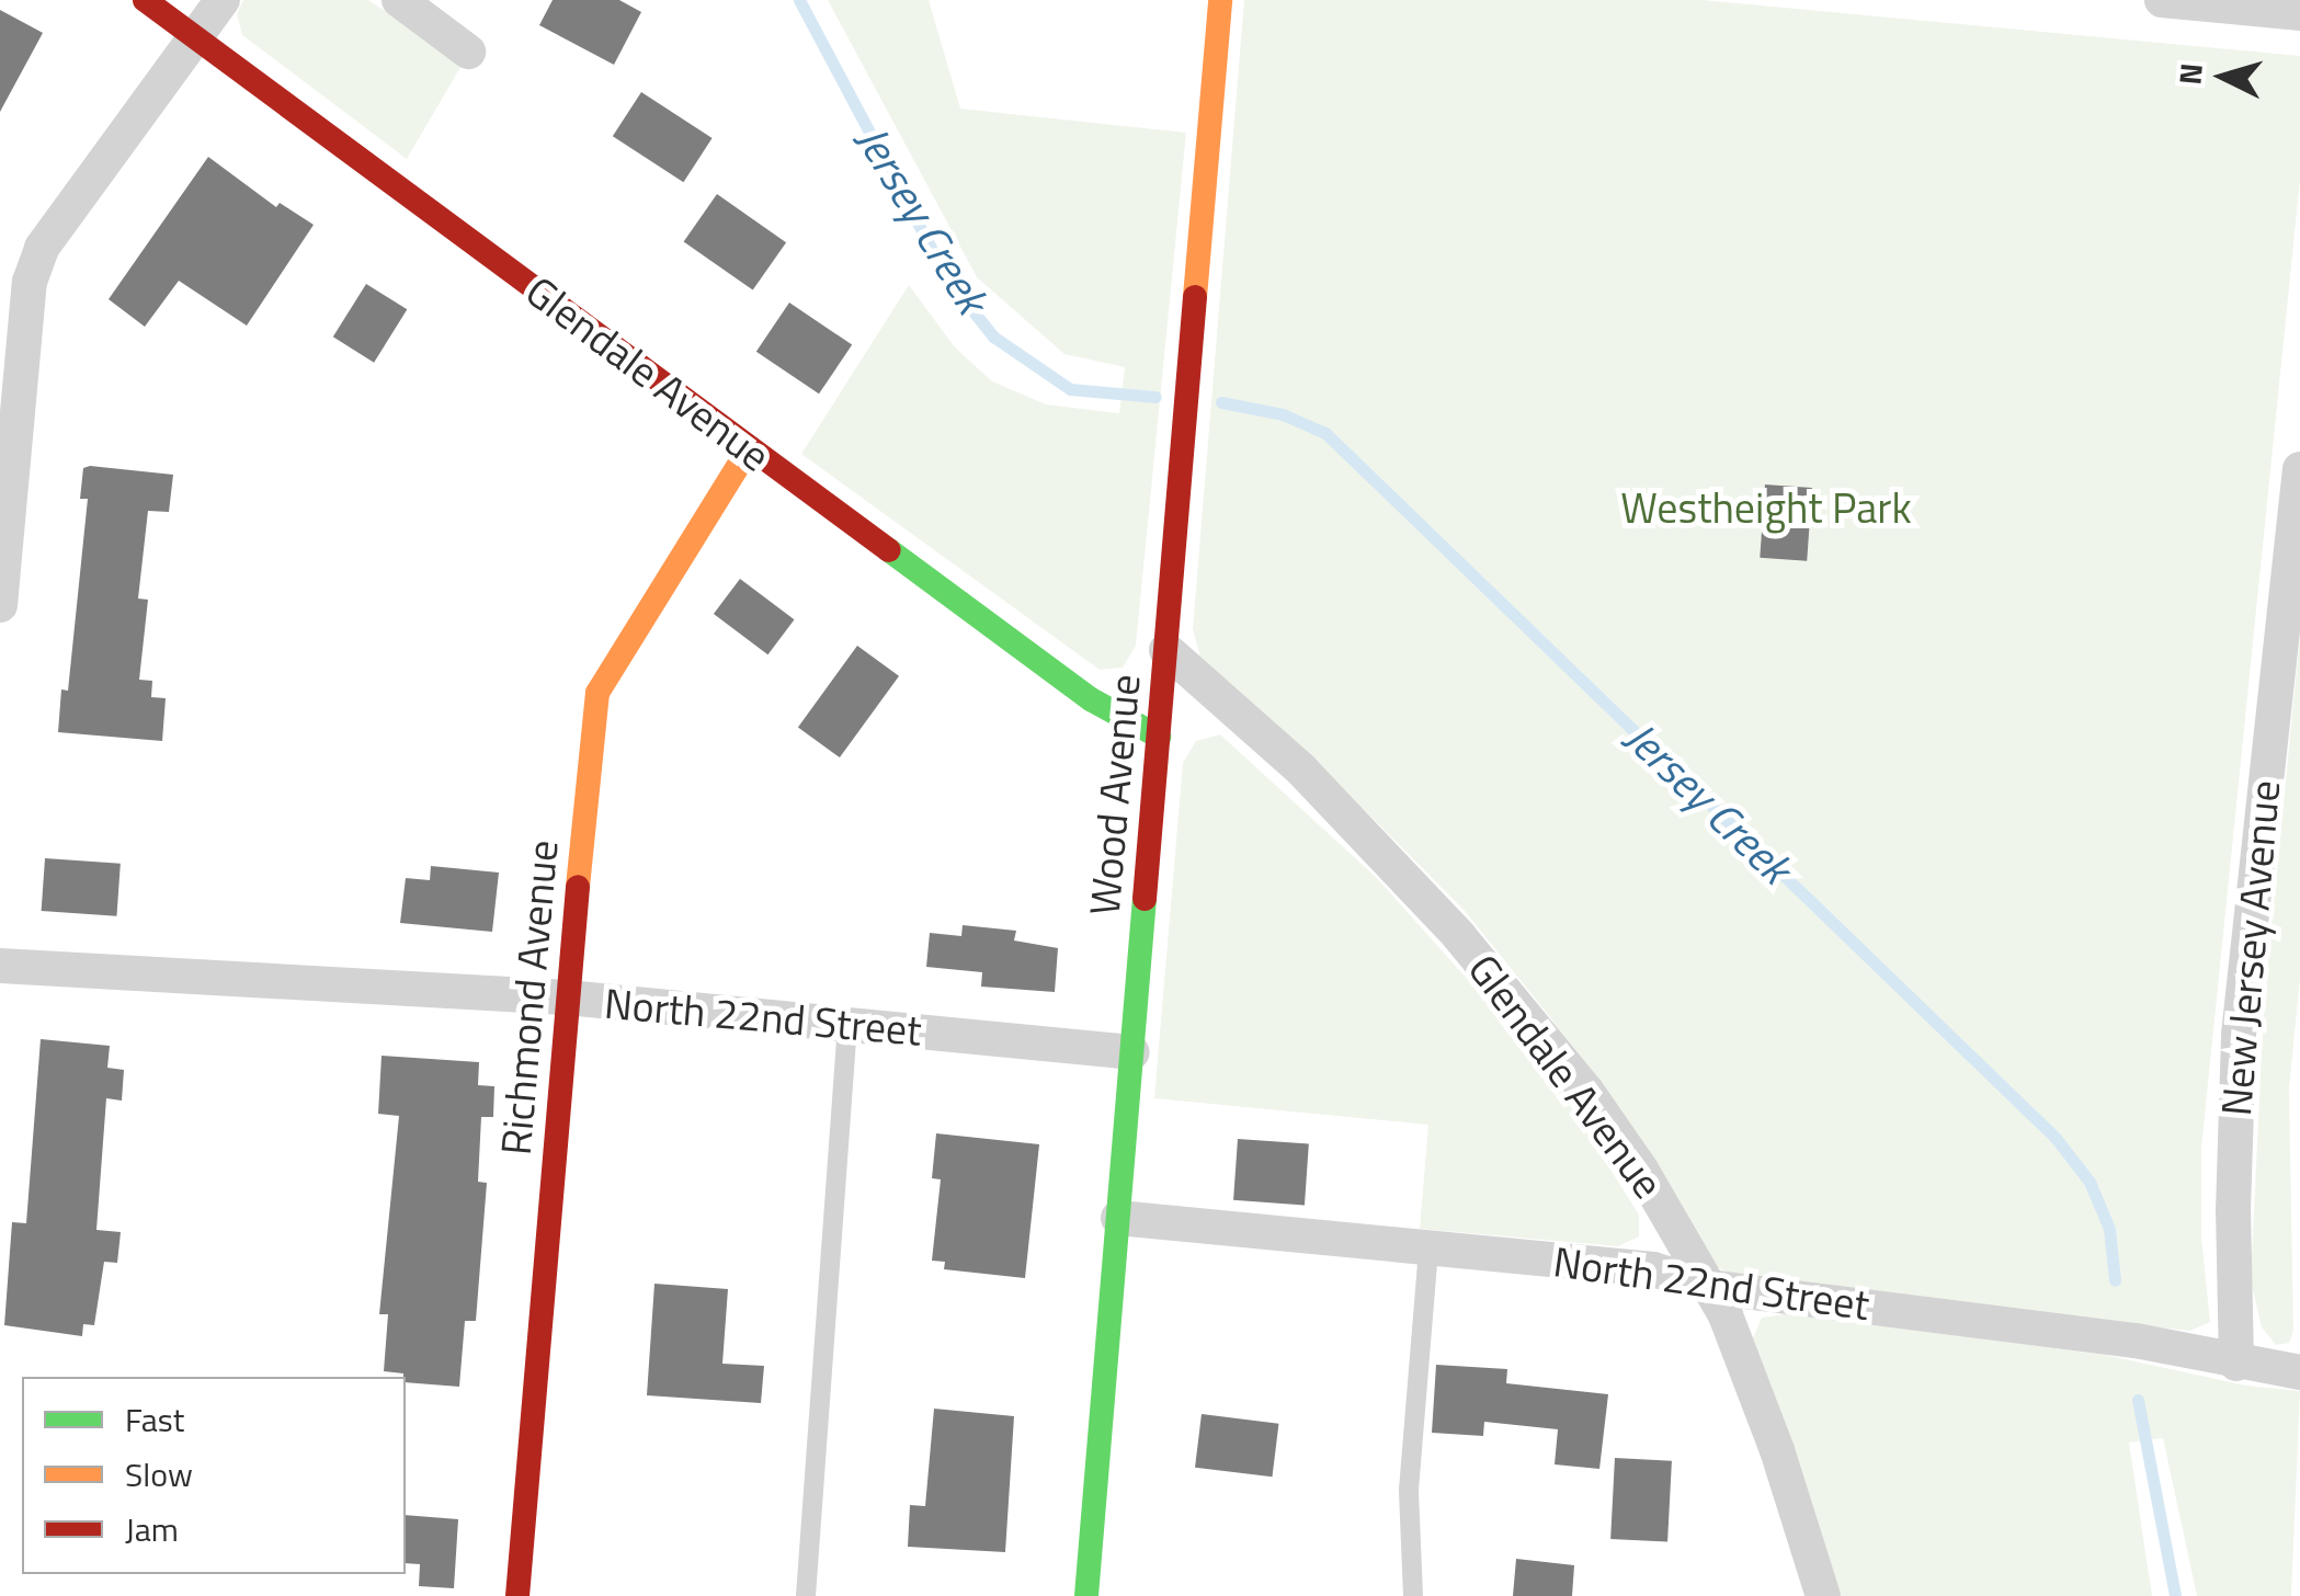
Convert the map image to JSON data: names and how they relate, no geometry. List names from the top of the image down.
{
  "streets": {
    "street": [
      "Glendale Avenue",
      "Wood Avenue",
      "New Jersey Avenue",
      "Richmond Avenue",
      "North 22nd Street"
    ]
  },
  "crossings": [
    ["Glendale Avenue", "Wood Avenue"],
    ["Glendale Avenue", "Richmond Avenue"],
    ["Glendale Avenue", "North 22nd Street"],
    ["Wood Avenue", "North 22nd Street"],
    ["New Jersey Avenue", "North 22nd Street"],
    ["Richmond Avenue", "North 22nd Street"]
  ],
  "water": ["Jersey Creek"],
  "parks": ["Westheight Park"],
  "legend": ["Fast", "Slow", "Jam"],
  "north": "left"
}
